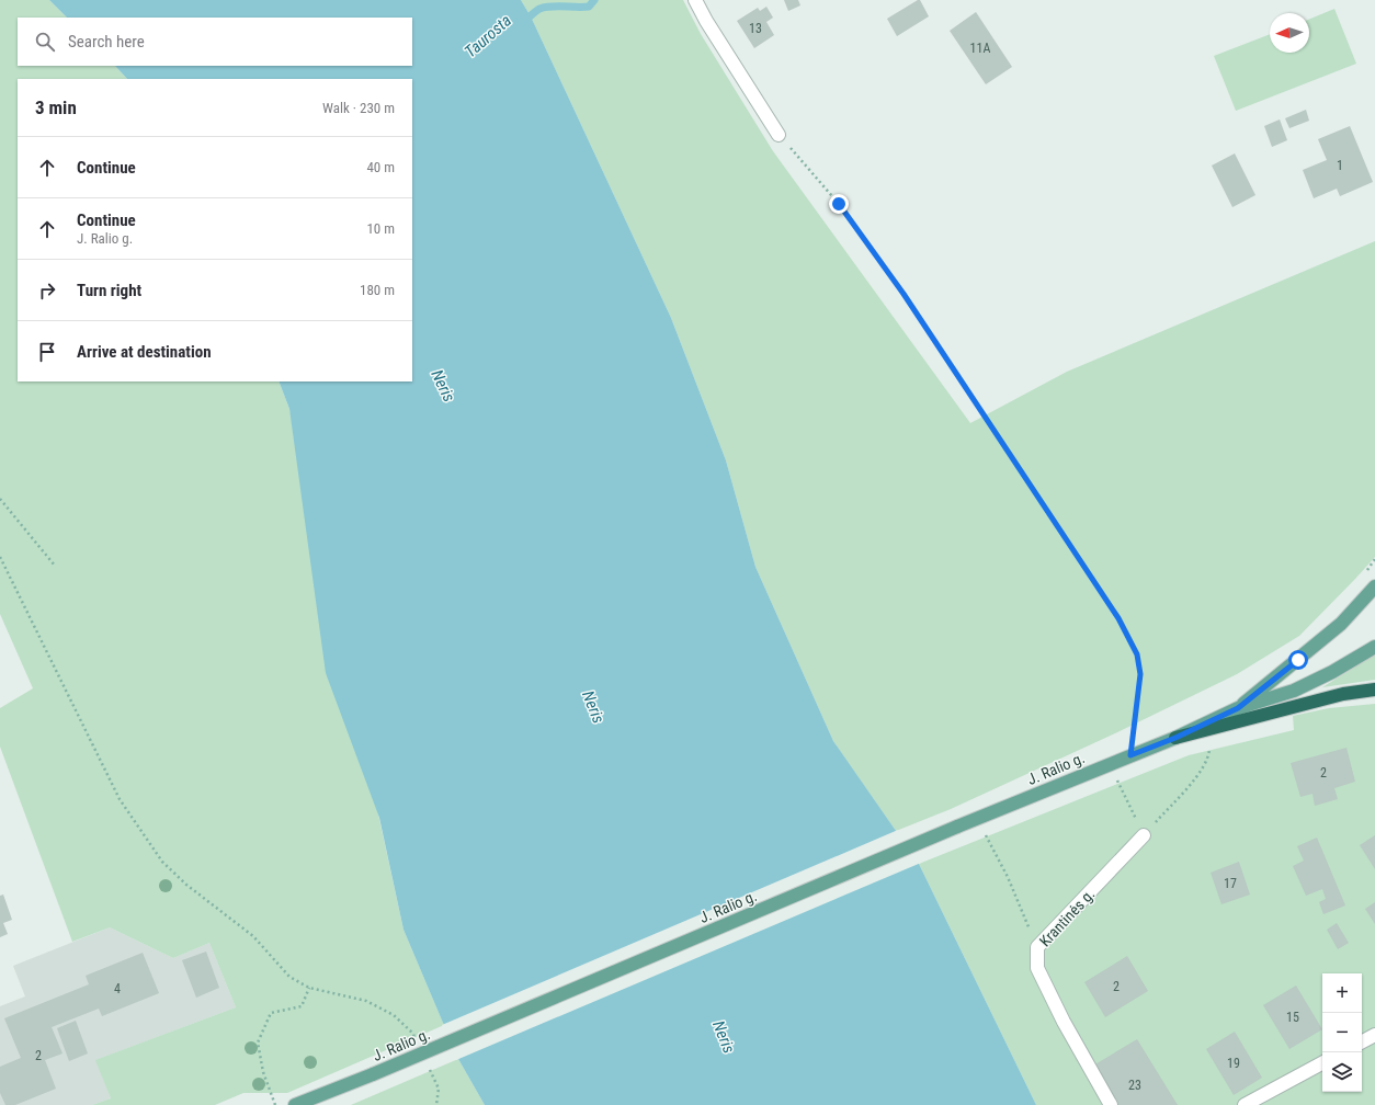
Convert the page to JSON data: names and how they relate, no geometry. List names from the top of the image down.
{
  "streets": {
    "main road": ["J. Ralio g."],
    "street": ["Krantinės g."]
  },
  "water": ["Taurosta", "Neris"],
  "house_numbers": [
    "13",
    "11A",
    "1",
    "2",
    "17",
    "2",
    "4",
    "15",
    "2",
    "19",
    "23"
  ],
  "north": "left",
  "page": {
    "search": "Search here",
    "heading": ["3 min", "Walk · 230 m"],
    "list": [
      ["Continue", "40 m"],
      ["Continue", "J. Ralio g.", "10 m"],
      ["Turn right", "180 m"],
      "Arrive at destination"
    ],
    "map_buttons": ["+", "−"]
  }
}
